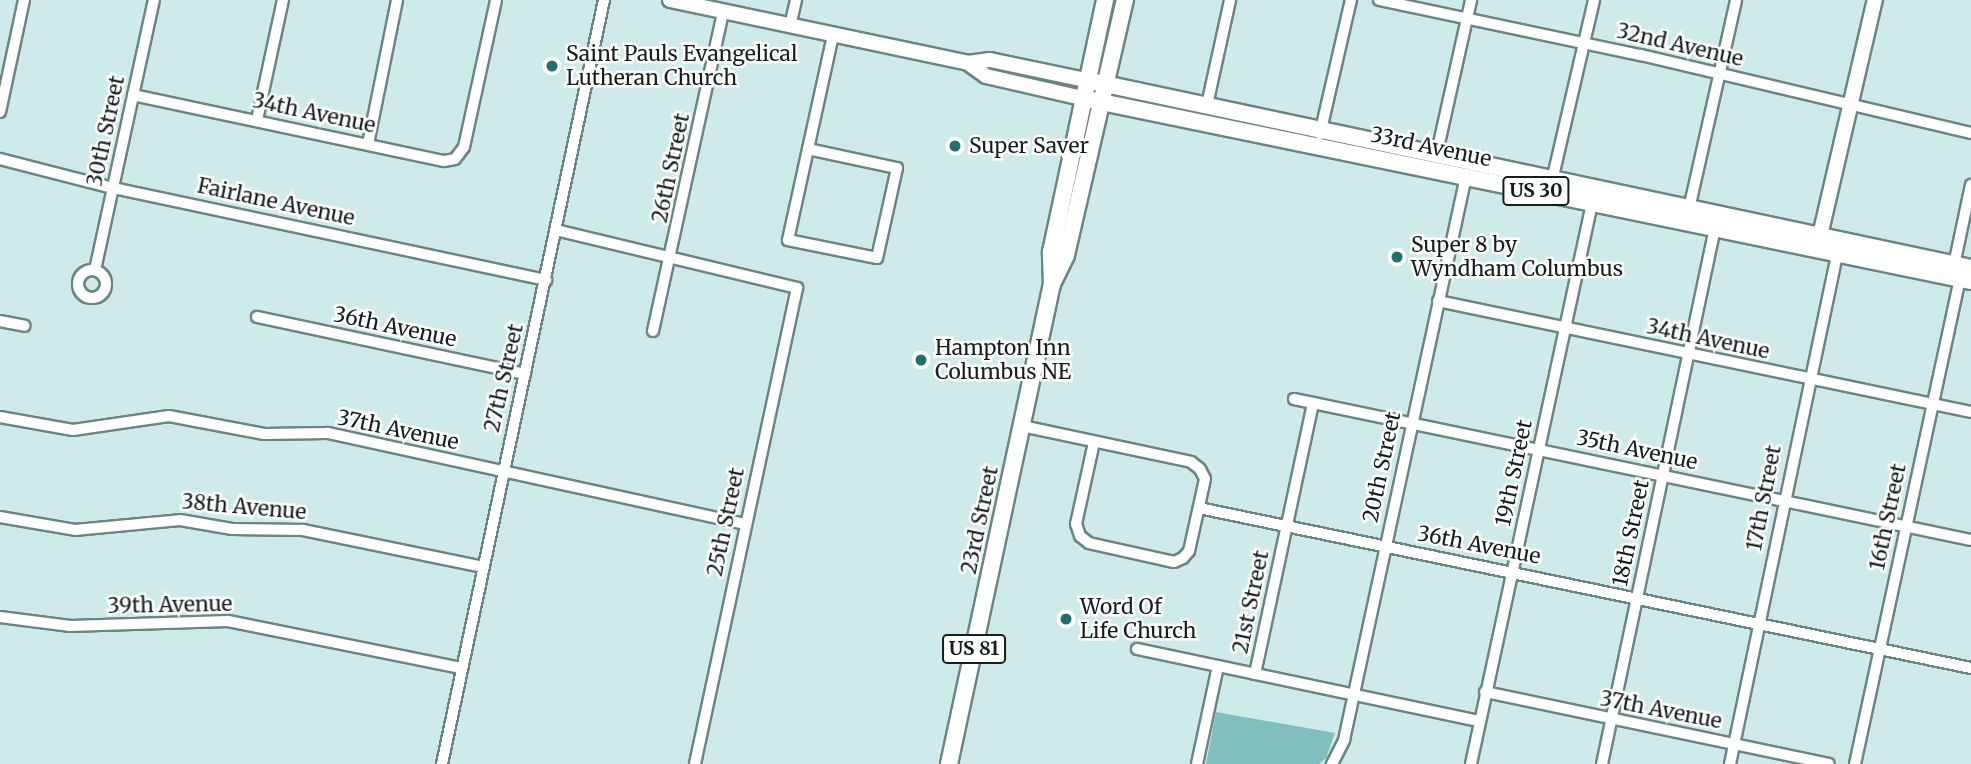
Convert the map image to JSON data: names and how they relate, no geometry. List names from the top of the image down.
{
  "streets": {
    "highway": [
      "33rd Avenue",
      "US 30",
      "23rd Street",
      "US 81"
    ],
    "street": [
      "32nd Avenue",
      "34th Avenue",
      "30th Street",
      "26th Street",
      "Fairlane Avenue",
      "36th Avenue",
      "27th Street",
      "37th Avenue",
      "35th Avenue",
      "20th Street",
      "19th Street",
      "17th Street",
      "38th Avenue",
      "16th Street",
      "25th Street",
      "18th Street",
      "21st Street",
      "39th Avenue"
    ]
  },
  "crossings": [
    ["34th Avenue", "30th Street"],
    ["34th Avenue", "20th Street"],
    ["34th Avenue", "19th Street"],
    ["34th Avenue", "17th Street"],
    ["34th Avenue", "16th Street"],
    ["34th Avenue", "18th Street"],
    ["30th Street", "Fairlane Avenue"],
    ["33rd Avenue", "26th Street"],
    ["33rd Avenue", "20th Street"],
    ["33rd Avenue", "19th Street"],
    ["33rd Avenue", "17th Street"],
    ["33rd Avenue", "16th Street"],
    ["33rd Avenue", "23rd Street"],
    ["33rd Avenue", "18th Street"],
    ["26th Street", "25th Street"],
    ["Fairlane Avenue", "27th Street"],
    ["36th Avenue", "27th Street"],
    ["36th Avenue", "20th Street"],
    ["36th Avenue", "19th Street"],
    ["36th Avenue", "17th Street"],
    ["36th Avenue", "16th Street"],
    ["36th Avenue", "18th Street"],
    ["36th Avenue", "21st Street"],
    ["27th Street", "37th Avenue"],
    ["27th Street", "38th Avenue"],
    ["27th Street", "39th Avenue"],
    ["37th Avenue", "19th Street"],
    ["37th Avenue", "17th Street"],
    ["37th Avenue", "25th Street"],
    ["37th Avenue", "18th Street"],
    ["35th Avenue", "20th Street"],
    ["35th Avenue", "19th Street"],
    ["35th Avenue", "17th Street"],
    ["35th Avenue", "16th Street"],
    ["35th Avenue", "18th Street"],
    ["35th Avenue", "21st Street"]
  ],
  "places": [
    "Saint Pauls Evangelical Lutheran Church",
    "Super Saver",
    "Super 8 by Wyndham Columbus",
    "Hampton Inn Columbus NE",
    "Word Of Life Church"
  ]
}
